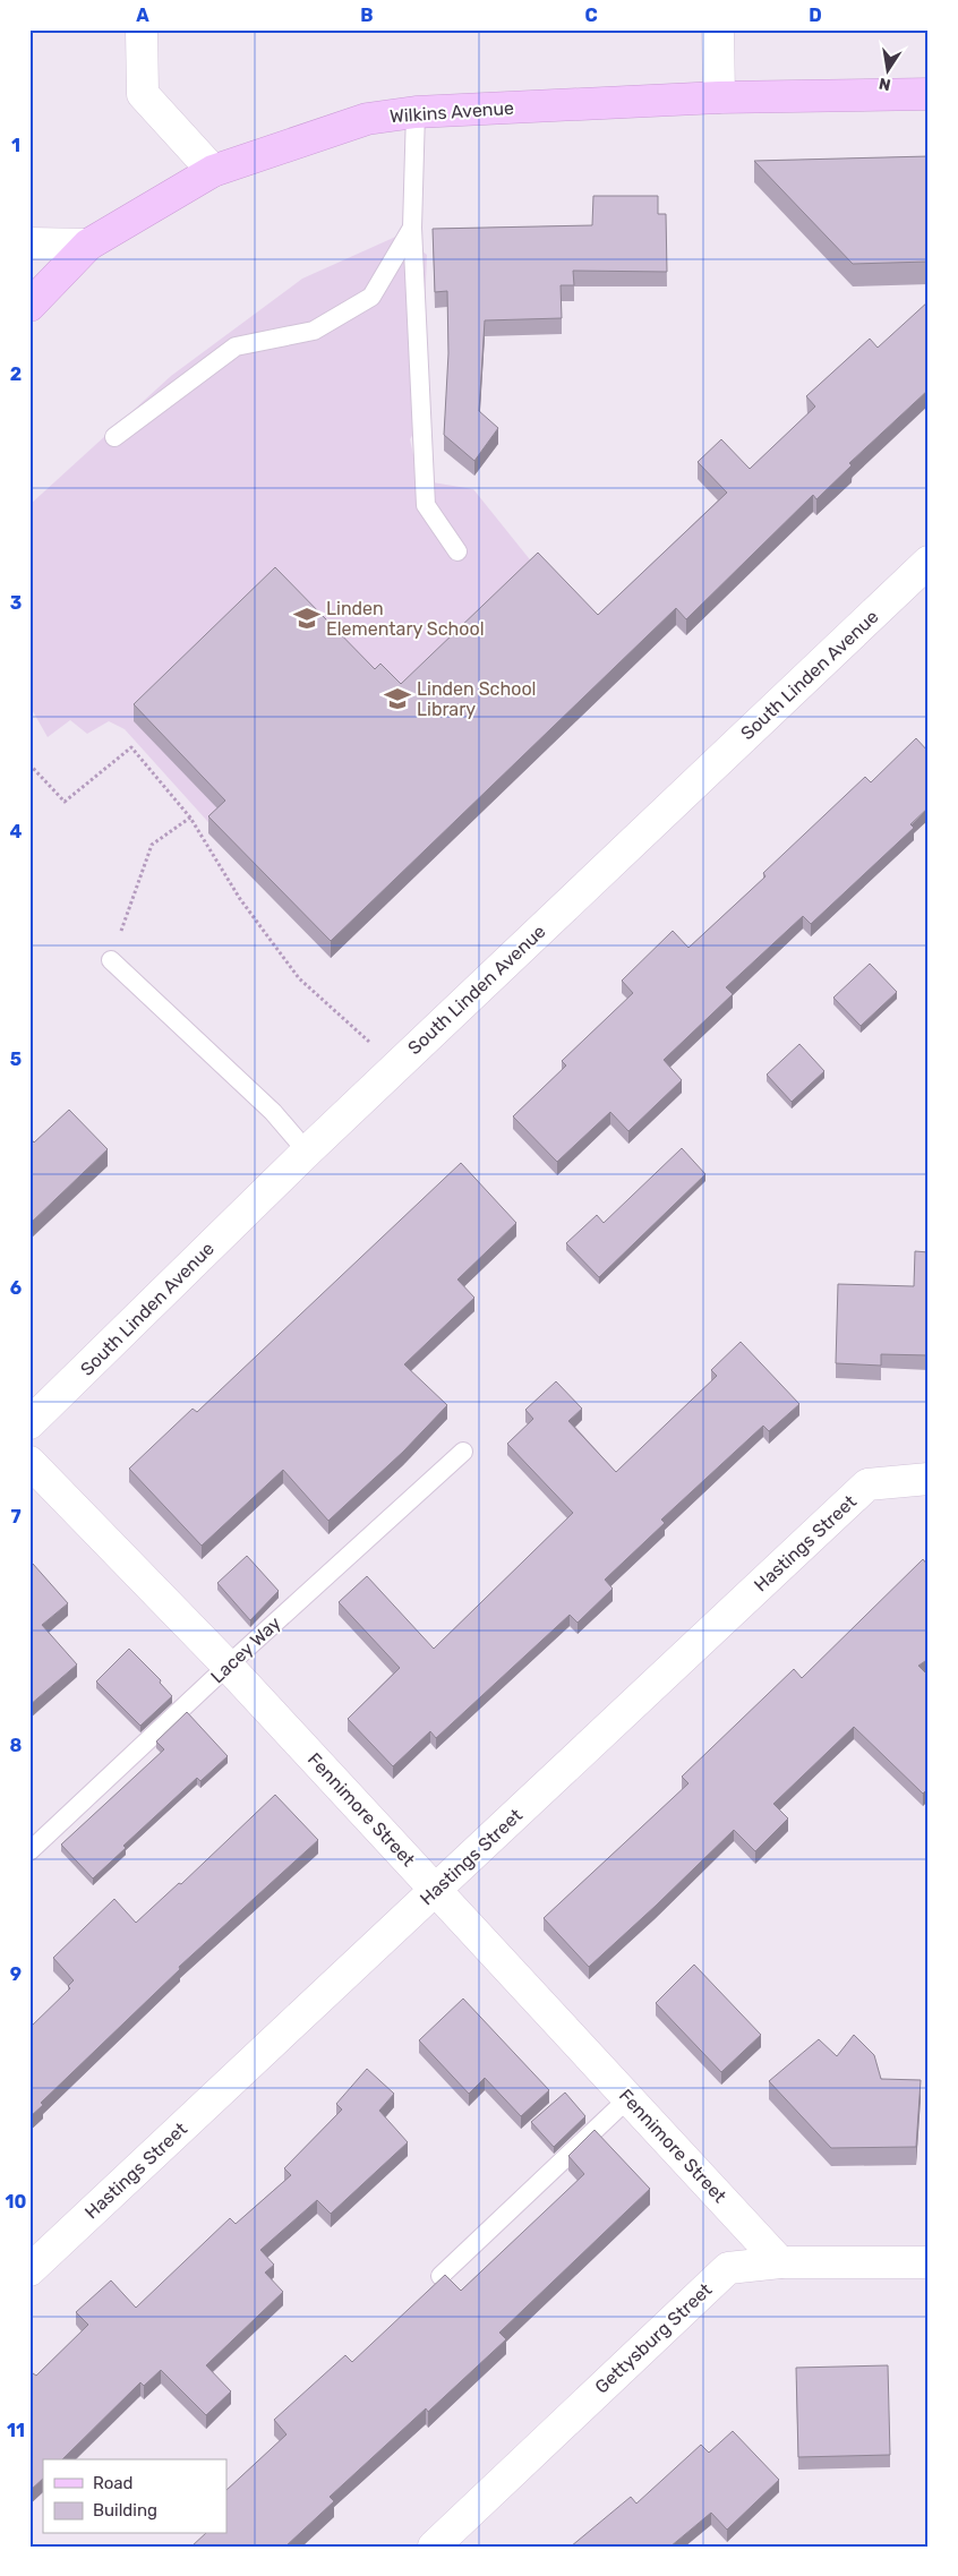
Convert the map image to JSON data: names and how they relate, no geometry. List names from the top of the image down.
{
  "streets": {
    "main road": ["Wilkins Avenue"],
    "street": [
      "South Linden Avenue",
      "Hastings Street",
      "Fennimore Street",
      "Gettysburg Street"
    ],
    "lane": ["Lacey Way"]
  },
  "crossings": [
    ["Hastings Street", "Fennimore Street"],
    ["Lacey Way", "Fennimore Street"],
    ["Fennimore Street", "Gettysburg Street"]
  ],
  "places": {
    "school or university": ["Linden Elementary School", "Linden School Library"]
  },
  "legend": ["Road", "Building"],
  "north": "bottom",
  "grid": {
    "columns": [
      "A",
      "B",
      "C",
      "D"
    ],
    "rows": [
      "1",
      "2",
      "3",
      "4",
      "5",
      "6",
      "7",
      "8",
      "9",
      "10",
      "11"
    ]
  }
}
